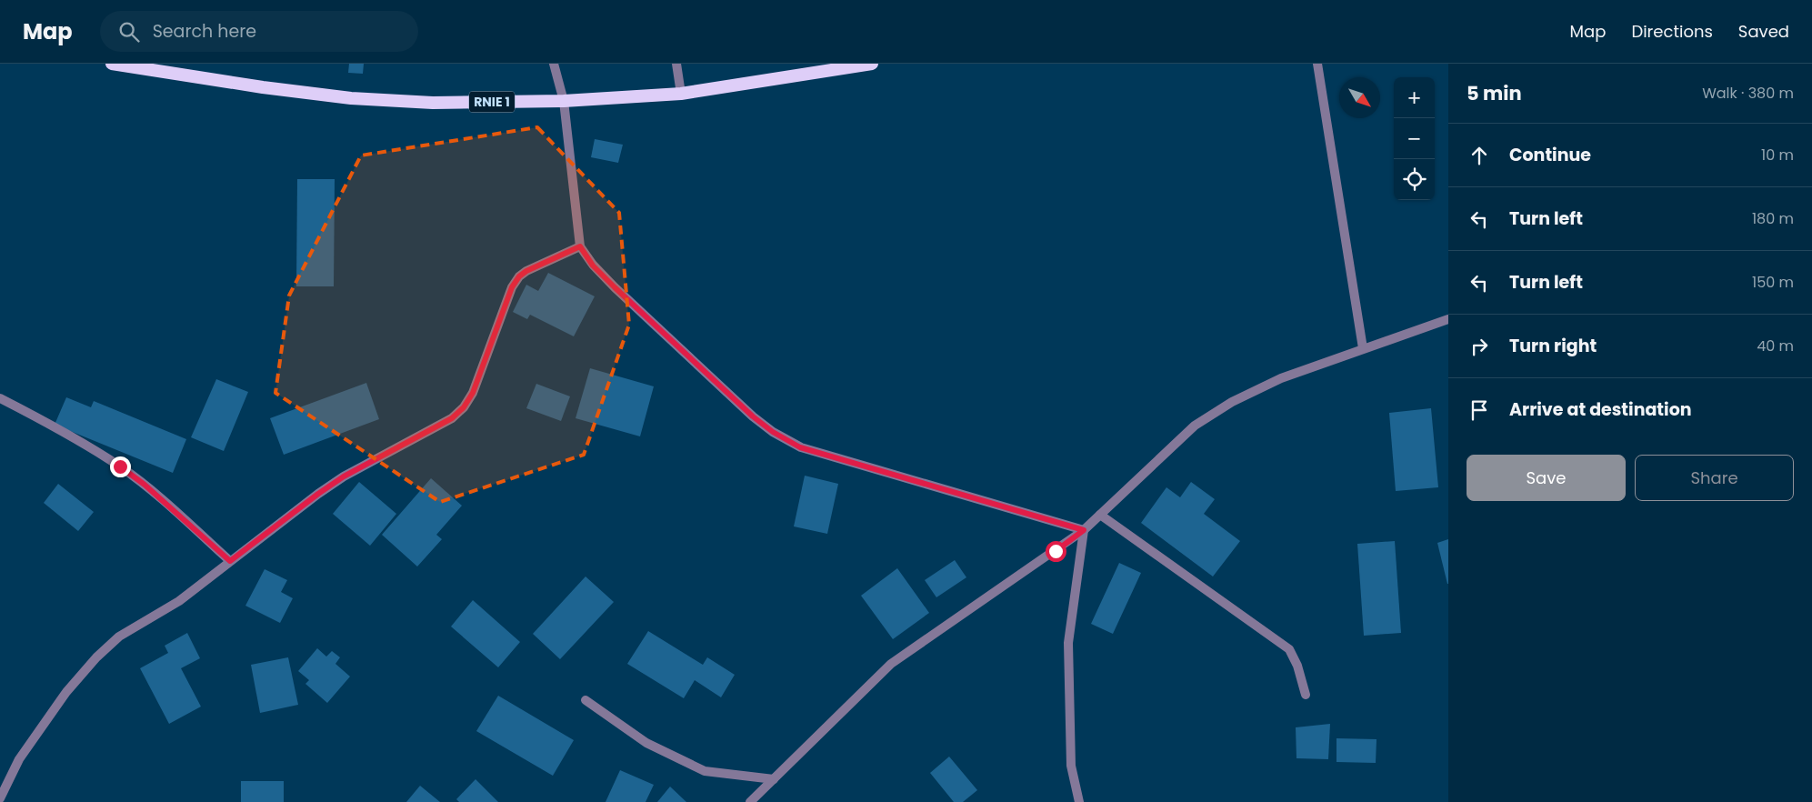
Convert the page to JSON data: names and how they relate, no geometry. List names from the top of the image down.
{
  "streets": {
    "highway": ["RNIE 1"]
  },
  "north": "bottom right",
  "page": {
    "header": "Map",
    "search": "Search here",
    "nav": ["Map", "Directions", "Saved"],
    "heading": ["5 min", "Walk · 380 m"],
    "map_buttons": ["+", "−"],
    "list": [
      ["Continue", "10 m"],
      ["Turn left", "180 m"],
      ["Turn left", "150 m"],
      ["Turn right", "40 m"],
      "Arrive at destination"
    ],
    "buttons": ["Save", "Share"]
  }
}
